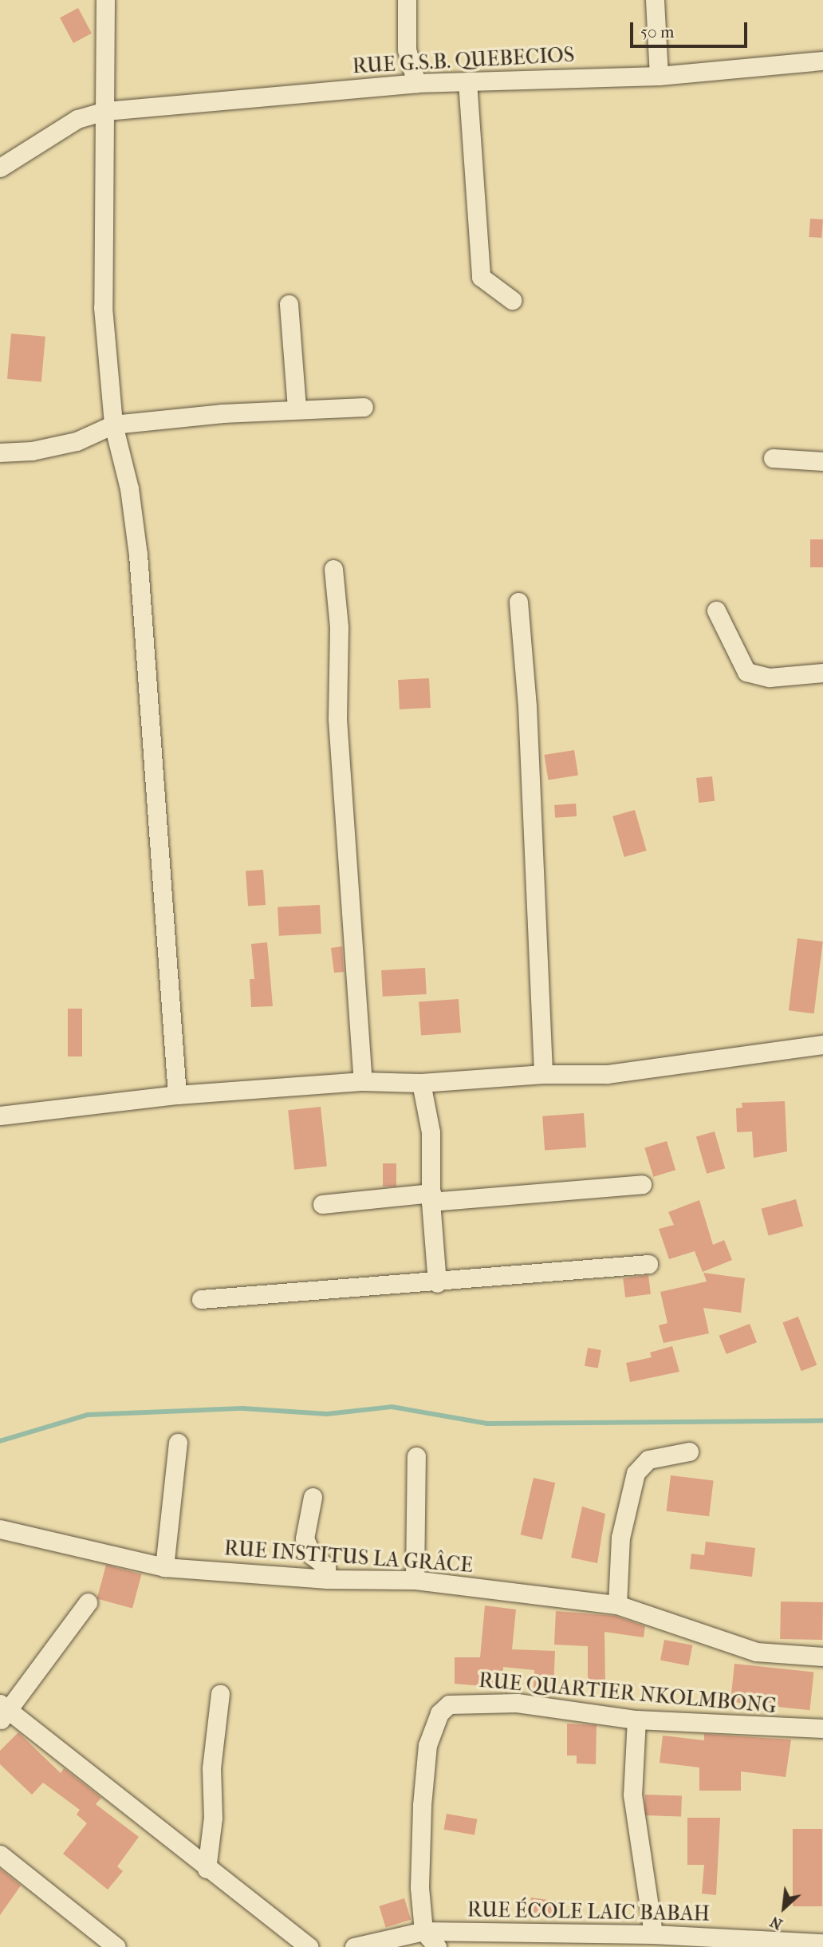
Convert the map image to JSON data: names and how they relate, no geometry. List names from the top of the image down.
{
  "streets": {
    "street": [
      "RUE G.S.B. QUEBECIOS",
      "RUE INSTITUS LA GRÂCE",
      "RUE QUARTIER NKOLMBONG",
      "RUE ÉCOLE LAIC BABAH"
    ]
  },
  "crossings": [
    ["RUE QUARTIER NKOLMBONG", "RUE ÉCOLE LAIC BABAH"]
  ],
  "scale_bar": "50 m",
  "north": "bottom left"
}
